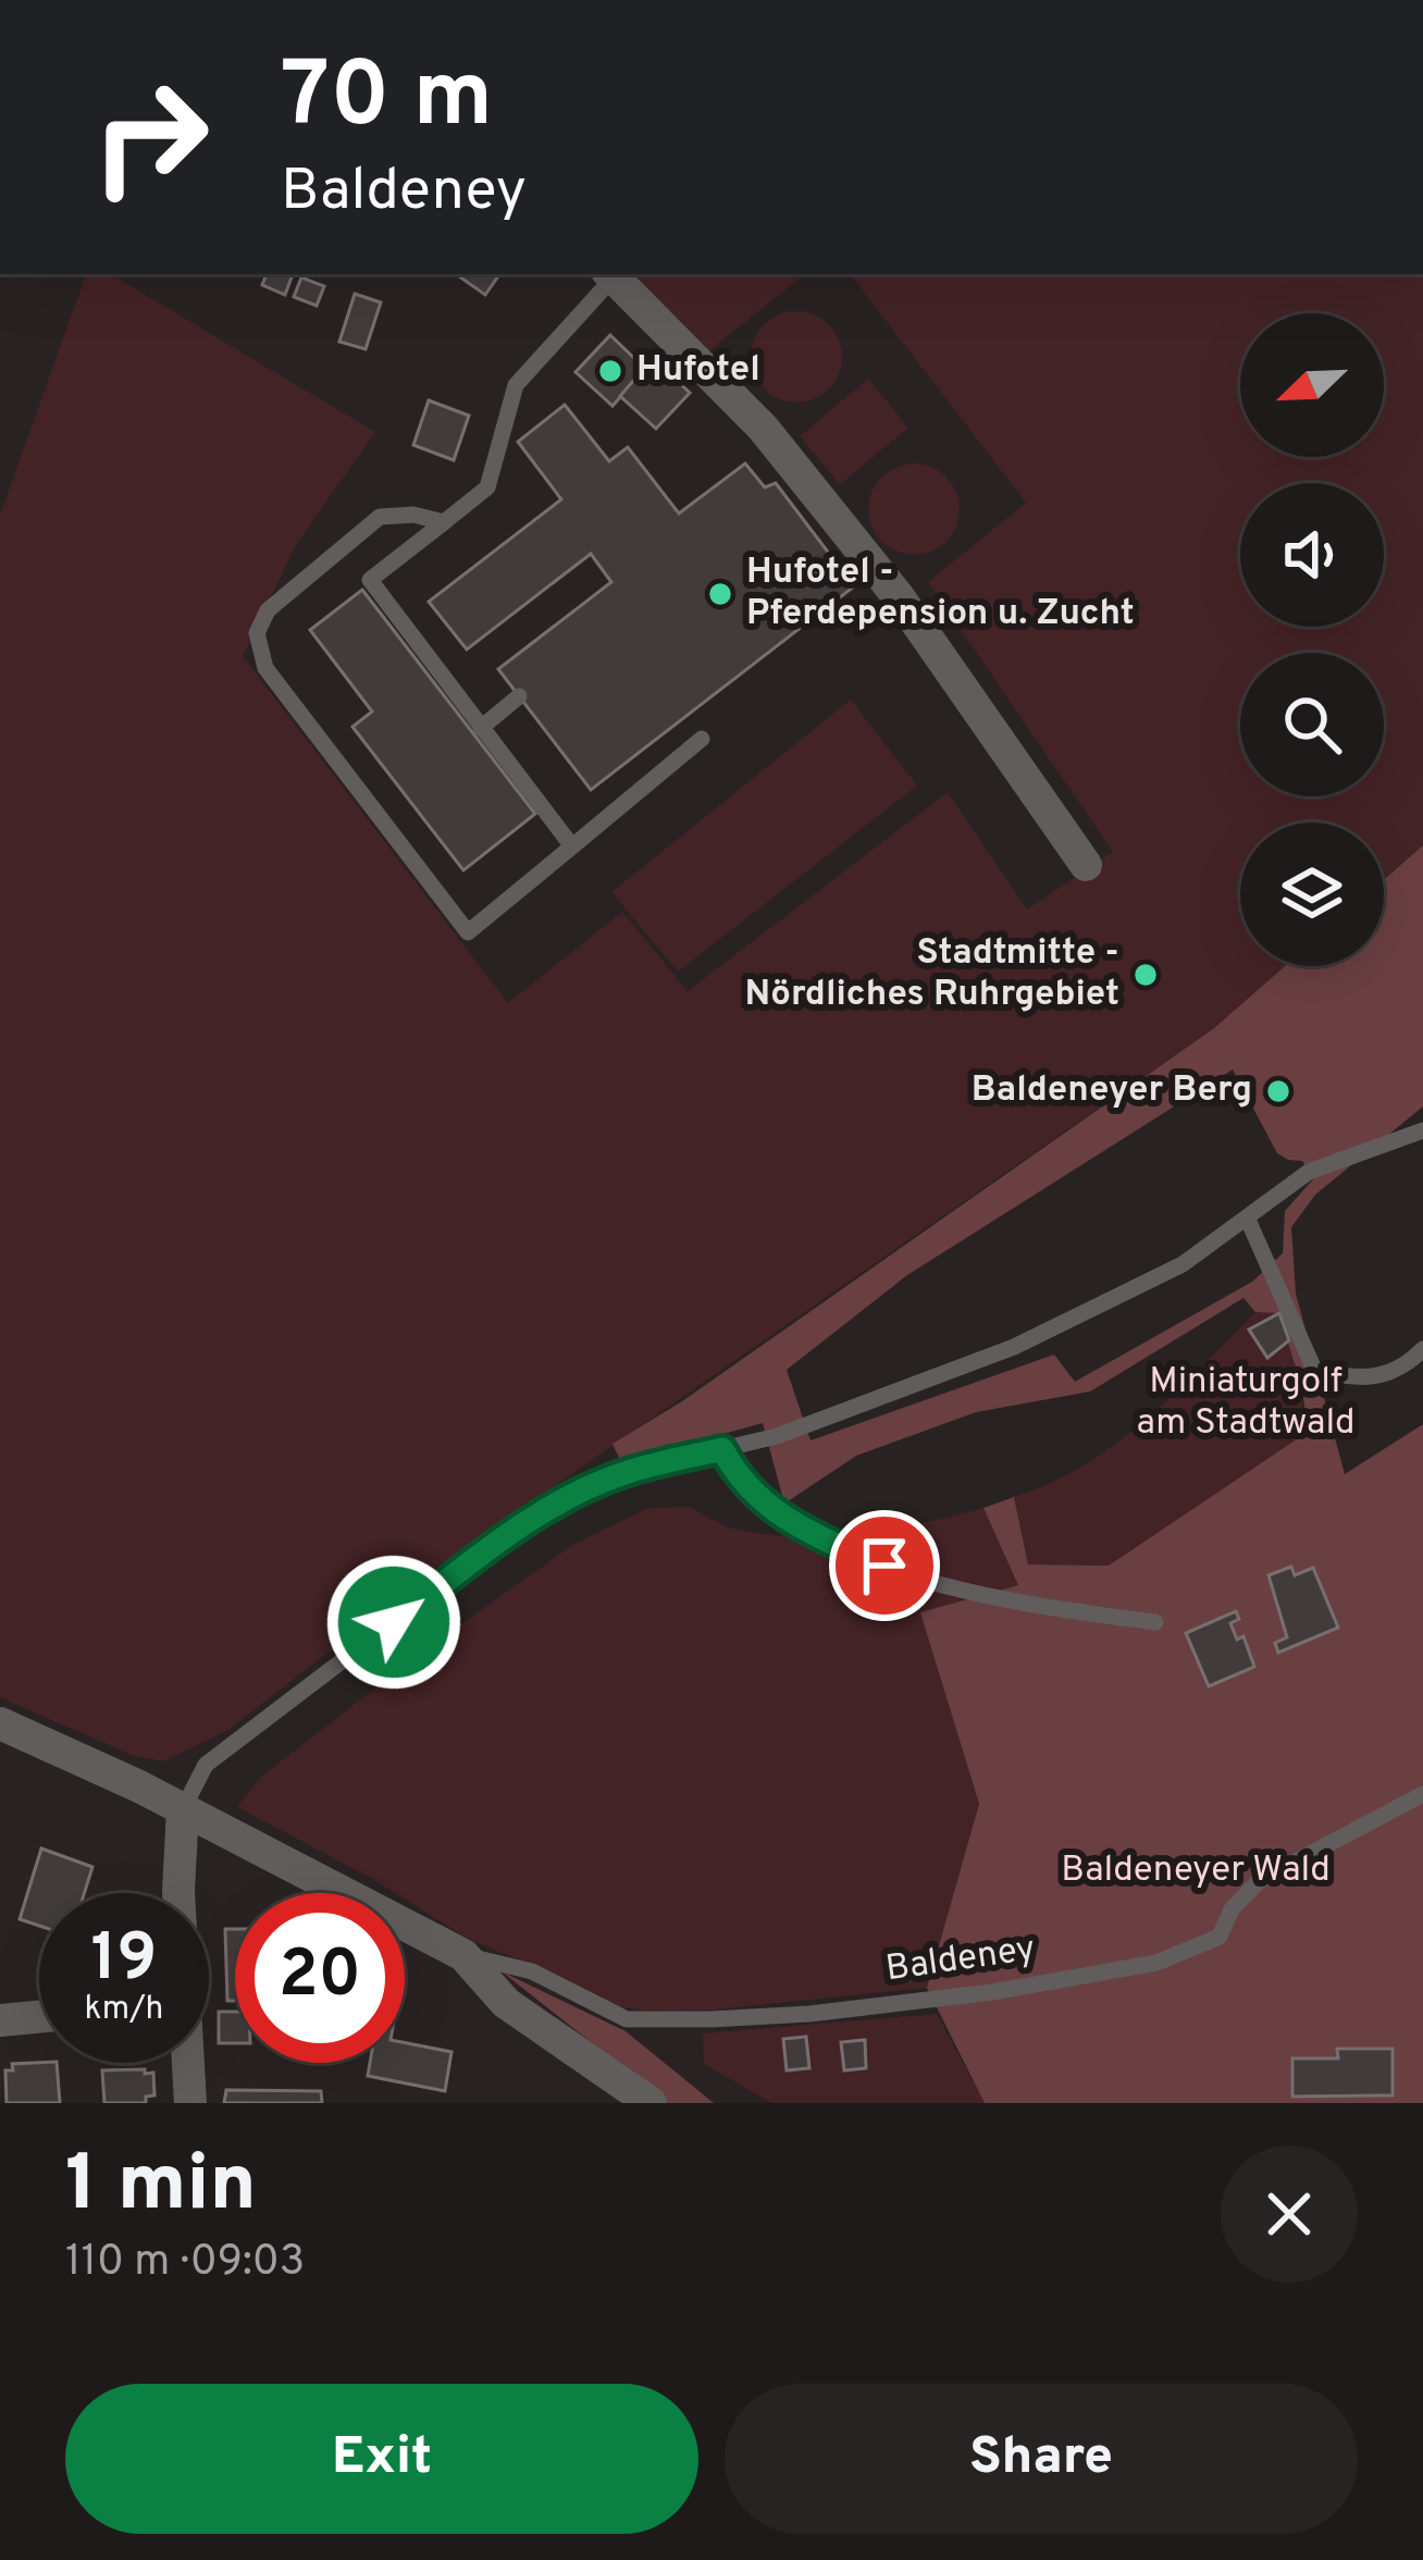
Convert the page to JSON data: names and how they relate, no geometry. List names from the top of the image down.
{
  "streets": {
    "lane": ["Baldeney"]
  },
  "parks": ["Miniaturgolf am Stadtwald", "Baldeneyer Wald"],
  "places": [
    "Hufotel",
    "Hufotel - Pferdepension u. Zucht",
    "Stadtmitte - Nördliches Ruhrgebiet",
    "Baldeneyer Berg"
  ],
  "north": "bottom left",
  "page": {
    "turn": ["70 m", "Baldeney"],
    "speed": "19 km/h",
    "limit": "20",
    "heading": ["1 min", "110 m · 09:03"],
    "buttons": ["Exit", "Share"]
  }
}
